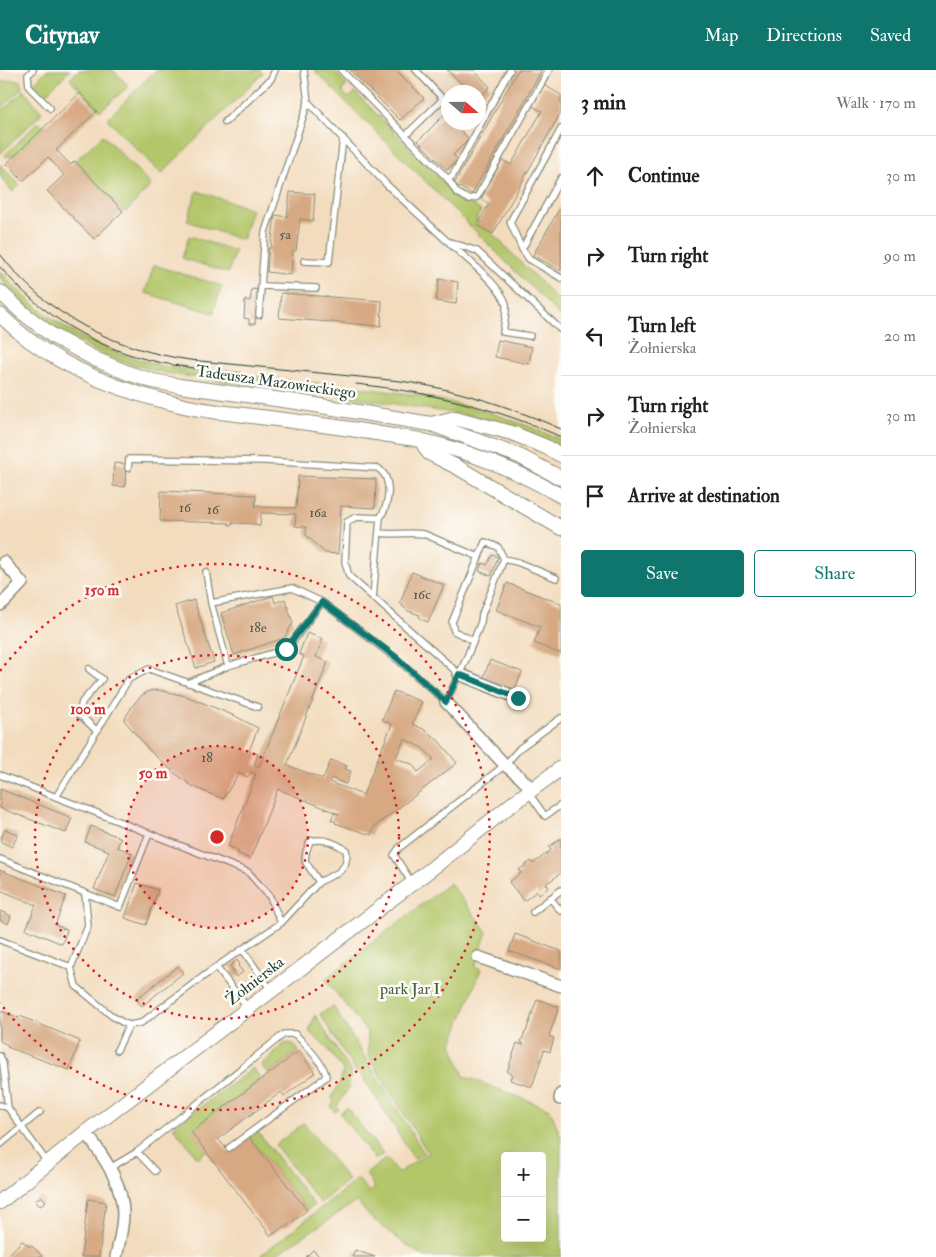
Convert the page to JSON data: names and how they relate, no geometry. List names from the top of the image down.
{
  "streets": {
    "street": ["Tadeusza Mazowieckiego", "Żołnierska"]
  },
  "parks": ["park Jar I"],
  "house_numbers": [
    "5a",
    "16",
    "16",
    "16a",
    "16c",
    "18e",
    "18"
  ],
  "north": "right",
  "page": {
    "header": "Citynav",
    "nav": ["Map", "Directions", "Saved"],
    "heading": ["3 min", "Walk · 170 m"],
    "list": [
      ["Continue", "30 m"],
      ["Turn right", "90 m"],
      ["Turn left", "Żołnierska", "20 m"],
      ["Turn right", "Żołnierska", "30 m"],
      "Arrive at destination"
    ],
    "buttons": ["Save", "Share"],
    "map_buttons": ["+", "−"]
  },
  "rings": ["150 m", "100 m", "50 m"]
}
